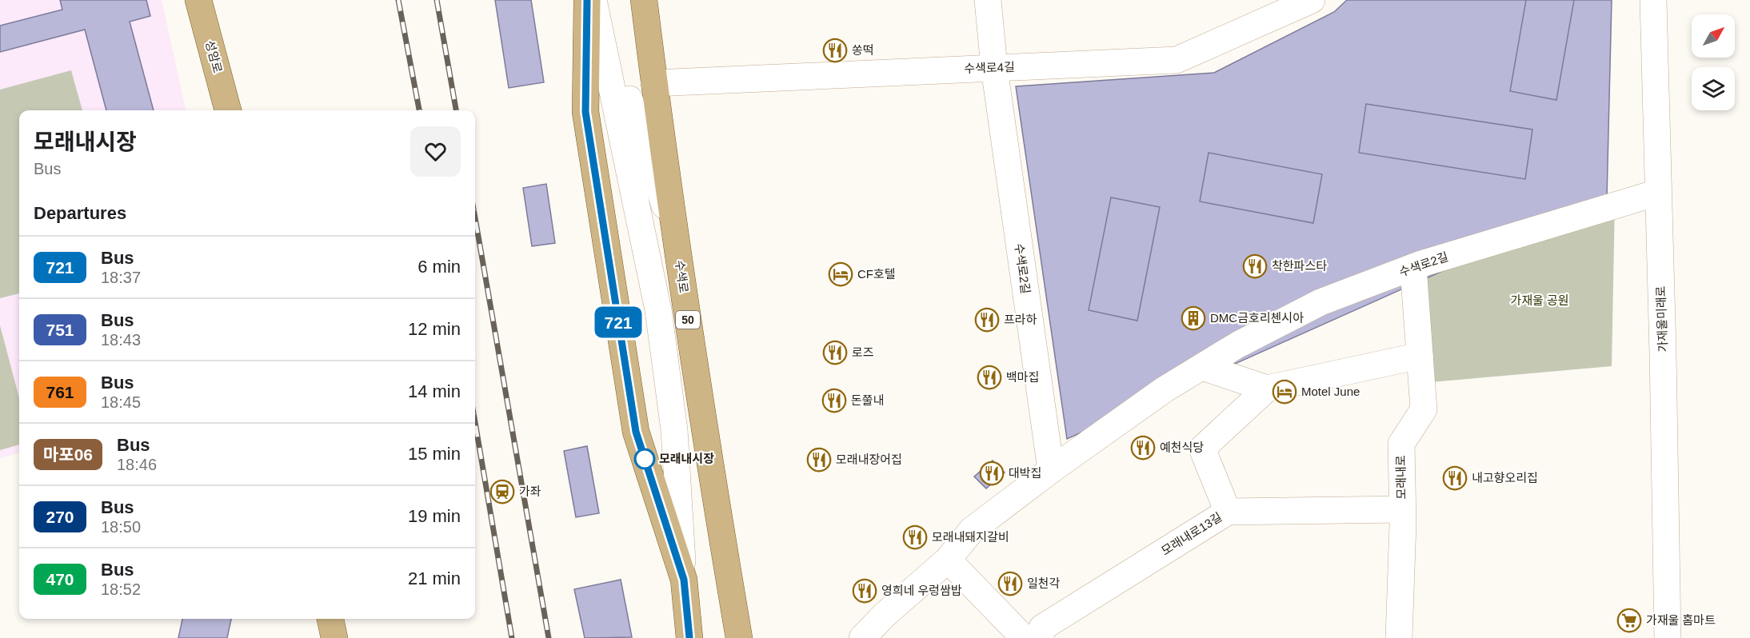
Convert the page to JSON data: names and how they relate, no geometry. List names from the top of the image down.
{
  "streets": {
    "main road": ["성암로", "수색로", "50"],
    "street": [
      "수색로4길",
      "수색로2길",
      "가재울미래로",
      "모래내로",
      "모래내로13길"
    ]
  },
  "crossings": [
    ["수색로4길", "수색로2길"],
    ["수색로4길", "수색로"],
    ["수색로2길", "가재울미래로"],
    ["수색로2길", "모래내로"],
    ["모래내로", "모래내로13길"]
  ],
  "parks": ["가재울 공원"],
  "places": {
    "restaurant": [
      "쏭떡",
      "착한파스타",
      "프라하",
      "로즈",
      "백마집",
      "돈쭐내",
      "예천식당",
      "모래내장어집",
      "대박집",
      "내고향오리집",
      "모래내돼지갈비",
      "일천각",
      "영희네 우렁쌈밥"
    ],
    "hotel": ["CF호텔", "Motel June"],
    "building": ["DMC금호리첸시아"],
    "other": ["모래내시장"],
    "station": ["가좌"],
    "supermarket": ["가재울 홈마트"]
  },
  "lines": ["bus line 721"],
  "north": "top right",
  "page": {
    "on_map": "721",
    "heading": [
      ["모래내시장", "Bus"],
      "Departures"
    ],
    "list": [
      {
        "mark": "721",
        "name": "Bus",
        "note": "18:37",
        "value": "6 min"
      },
      {
        "mark": "751",
        "name": "Bus",
        "note": "18:43",
        "value": "12 min"
      },
      {
        "mark": "761",
        "name": "Bus",
        "note": "18:45",
        "value": "14 min"
      },
      {
        "mark": "마포06",
        "name": "Bus",
        "note": "18:46",
        "value": "15 min"
      },
      {
        "mark": "270",
        "name": "Bus",
        "note": "18:50",
        "value": "19 min"
      },
      {
        "mark": "470",
        "name": "Bus",
        "note": "18:52",
        "value": "21 min"
      }
    ]
  }
}
